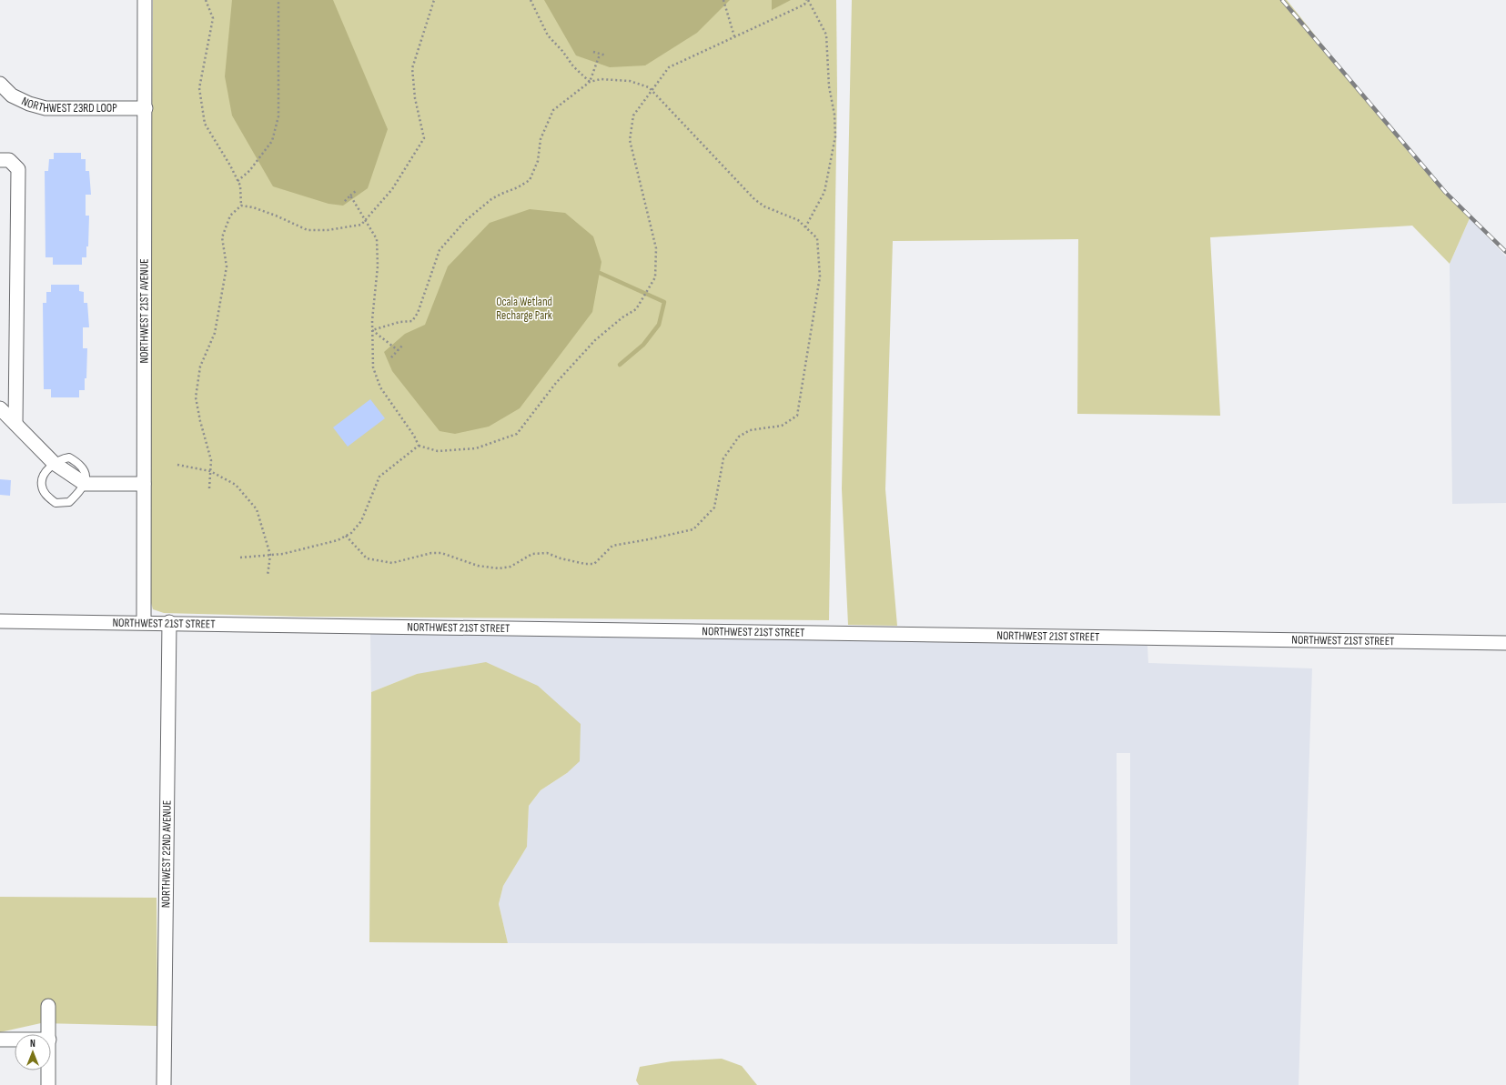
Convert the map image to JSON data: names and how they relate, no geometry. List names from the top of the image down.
{
  "streets": {
    "street": [
      "NORTHWEST 23RD LOOP",
      "NORTHWEST 21ST AVENUE",
      "NORTHWEST 21ST STREET",
      "NORTHWEST 22ND AVENUE"
    ]
  },
  "crossings": [
    ["NORTHWEST 23RD LOOP", "NORTHWEST 21ST AVENUE"],
    ["NORTHWEST 21ST AVENUE", "NORTHWEST 21ST STREET"],
    ["NORTHWEST 21ST STREET", "NORTHWEST 22ND AVENUE"]
  ],
  "parks": ["Ocala Wetland Recharge Park"],
  "north": "top"
}
